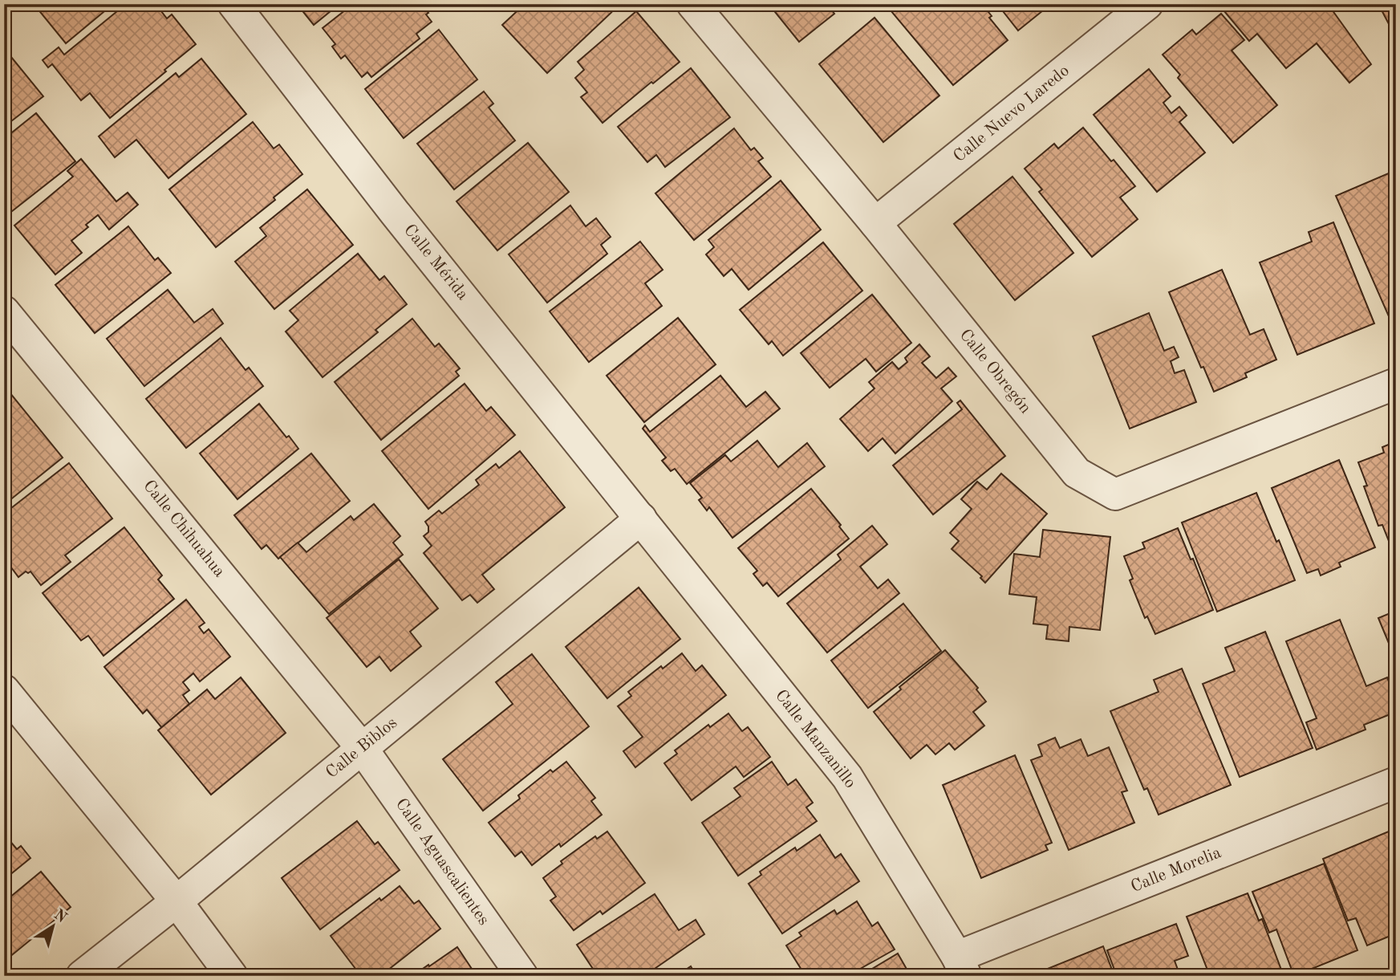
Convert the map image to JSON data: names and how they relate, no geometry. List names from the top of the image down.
{
  "streets": {
    "street": [
      "Calle Nuevo Laredo",
      "Calle Mérida",
      "Calle Obregón",
      "Calle Chihuahua",
      "Calle Manzanillo",
      "Calle Biblos",
      "Calle Aguascalientes",
      "Calle Morelia"
    ]
  },
  "crossings": [
    ["Calle Nuevo Laredo", "Calle Obregón"],
    ["Calle Mérida", "Calle Manzanillo"],
    ["Calle Mérida", "Calle Biblos"],
    ["Calle Chihuahua", "Calle Biblos"],
    ["Calle Chihuahua", "Calle Aguascalientes"],
    ["Calle Manzanillo", "Calle Biblos"],
    ["Calle Manzanillo", "Calle Morelia"],
    ["Calle Biblos", "Calle Aguascalientes"]
  ],
  "north": "top right"
}
